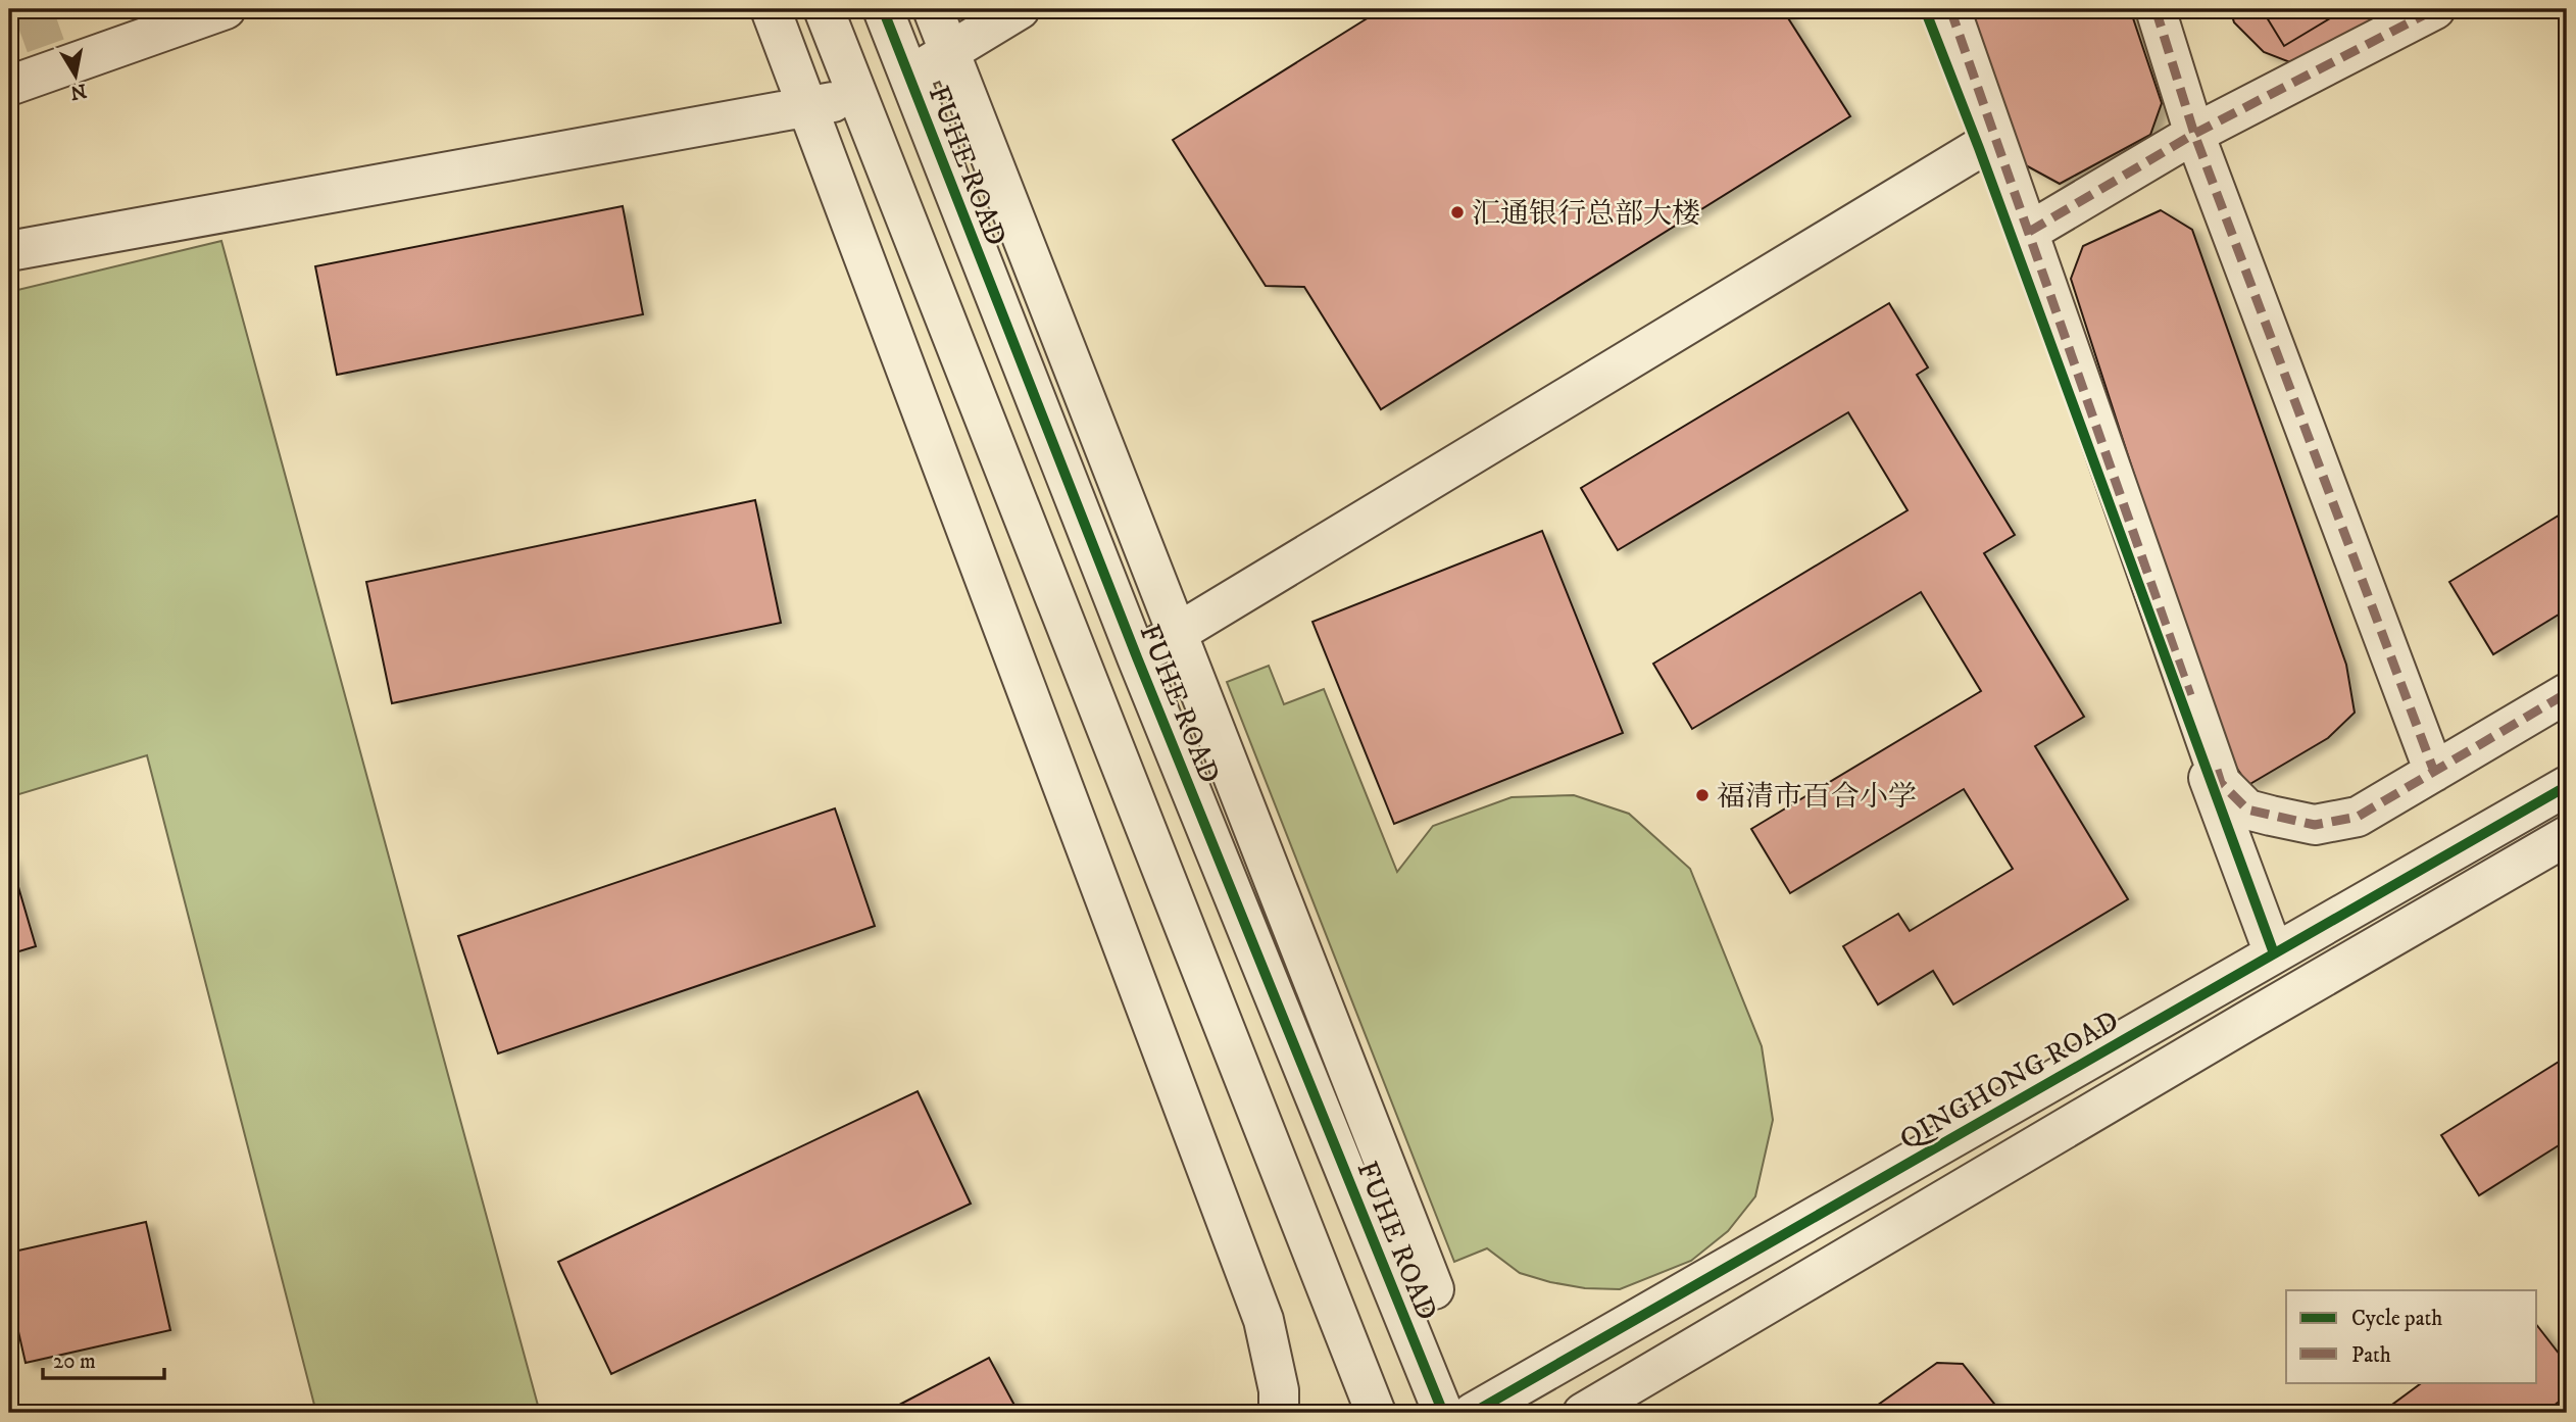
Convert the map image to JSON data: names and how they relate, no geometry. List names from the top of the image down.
{
  "streets": {
    "street": ["FUHE ROAD", "QINGHONG ROAD"]
  },
  "places": ["汇通银行总部大楼", "福清市百合小学"],
  "legend": ["Cycle path", "Path"],
  "scale_bar": "20 m",
  "north": "bottom"
}
